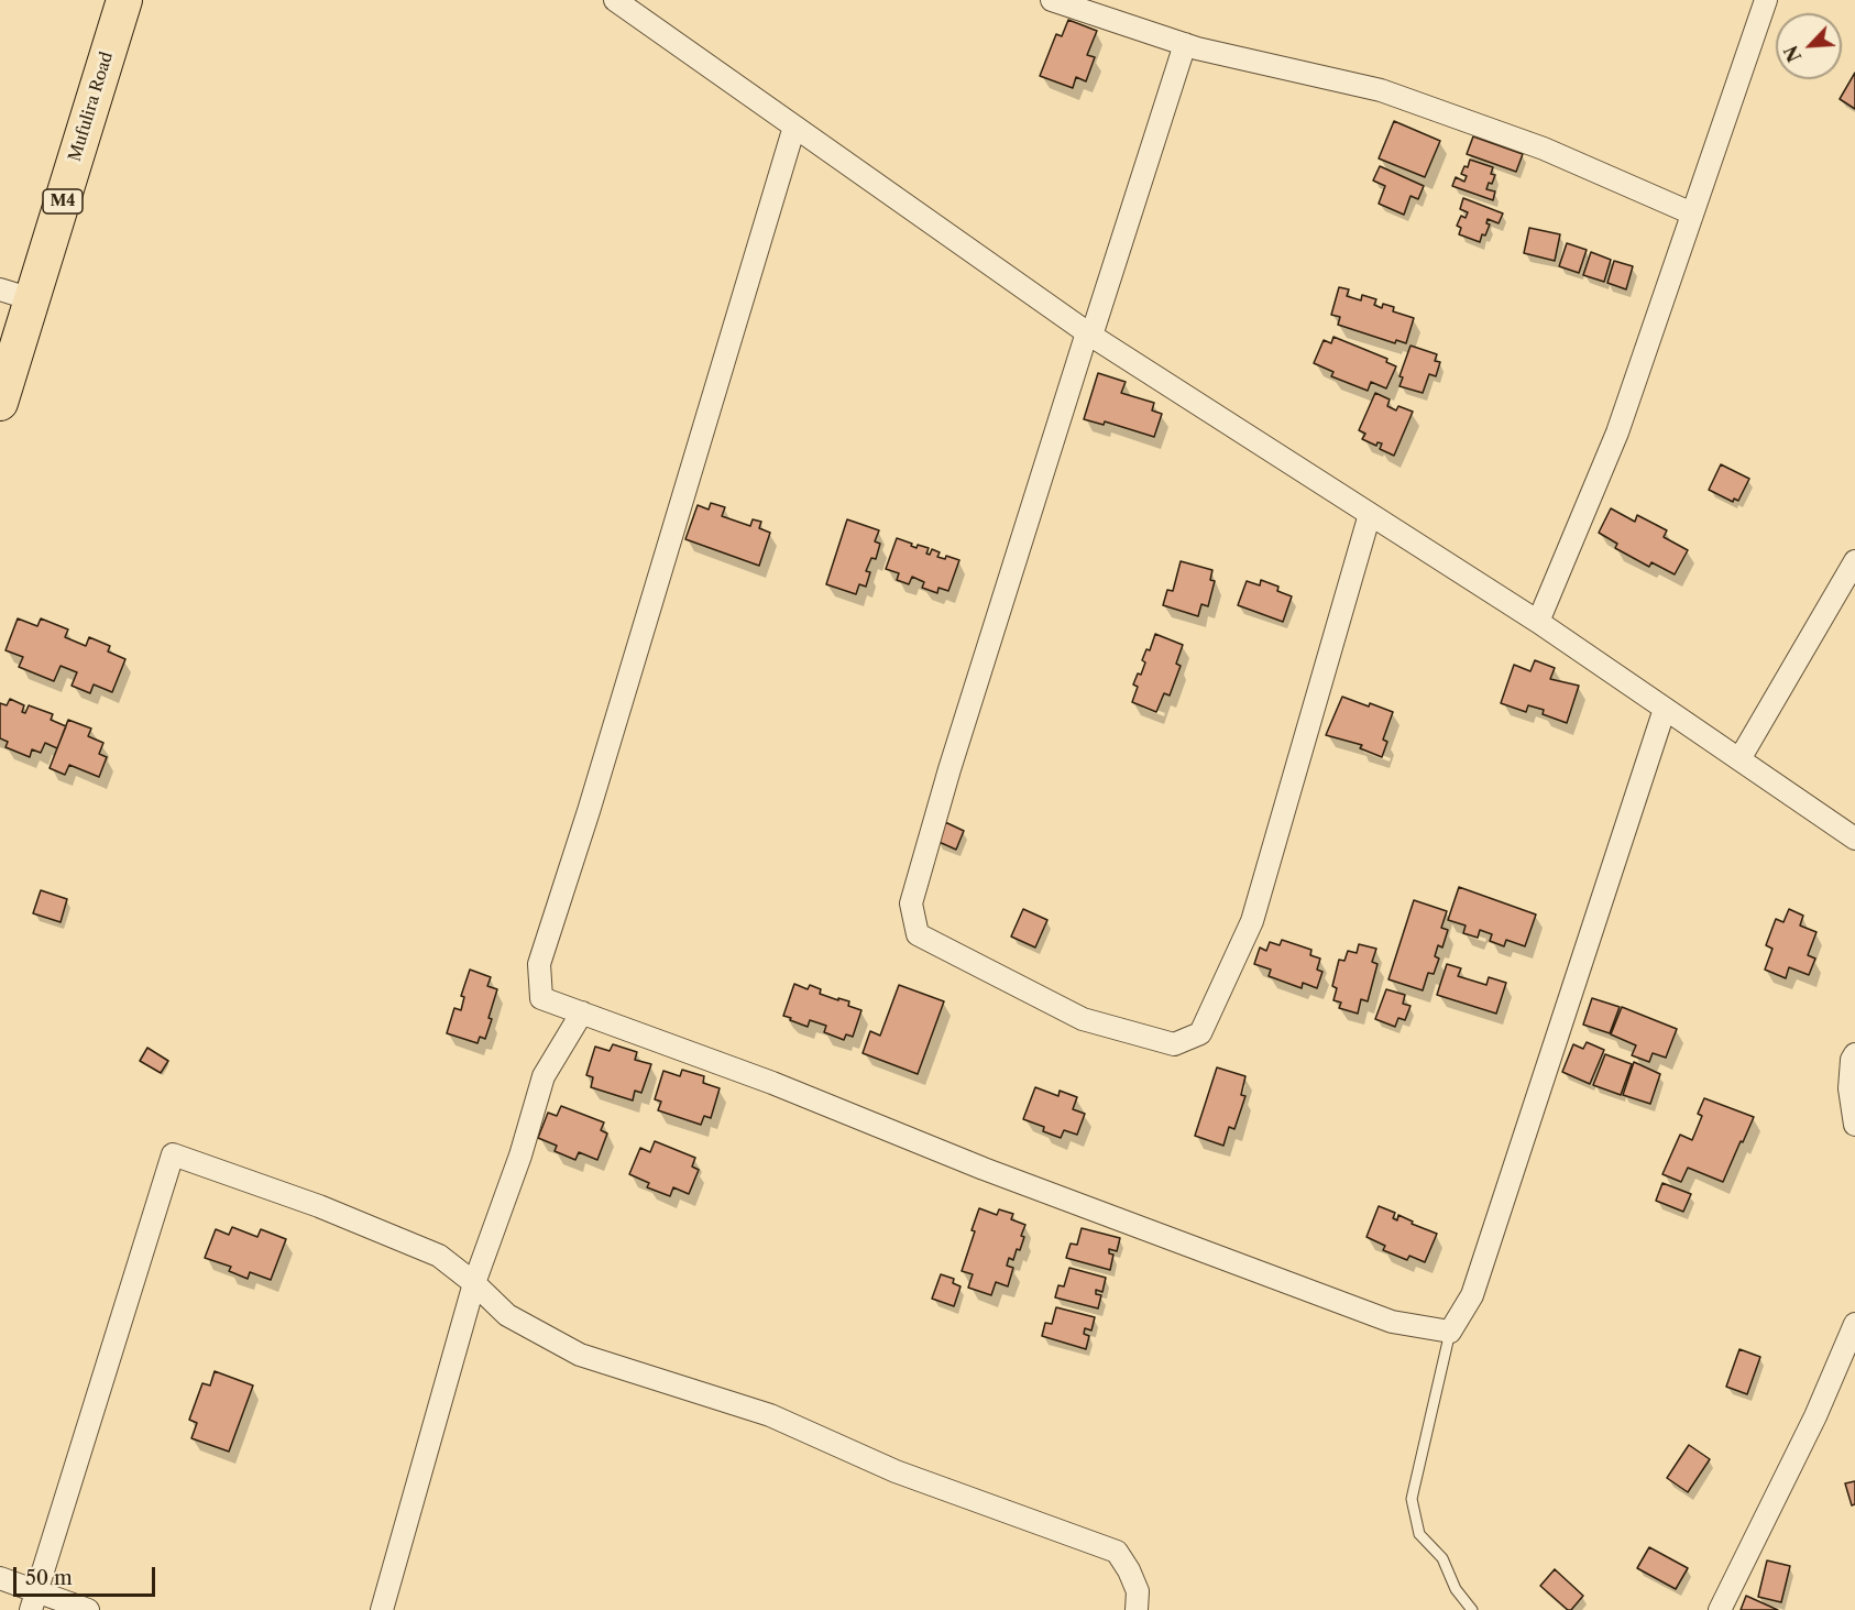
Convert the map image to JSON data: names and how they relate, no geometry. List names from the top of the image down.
{
  "streets": {
    "main road": ["Mufulira Road", "M4"]
  },
  "scale_bar": "50 m",
  "north": "bottom left"
}
